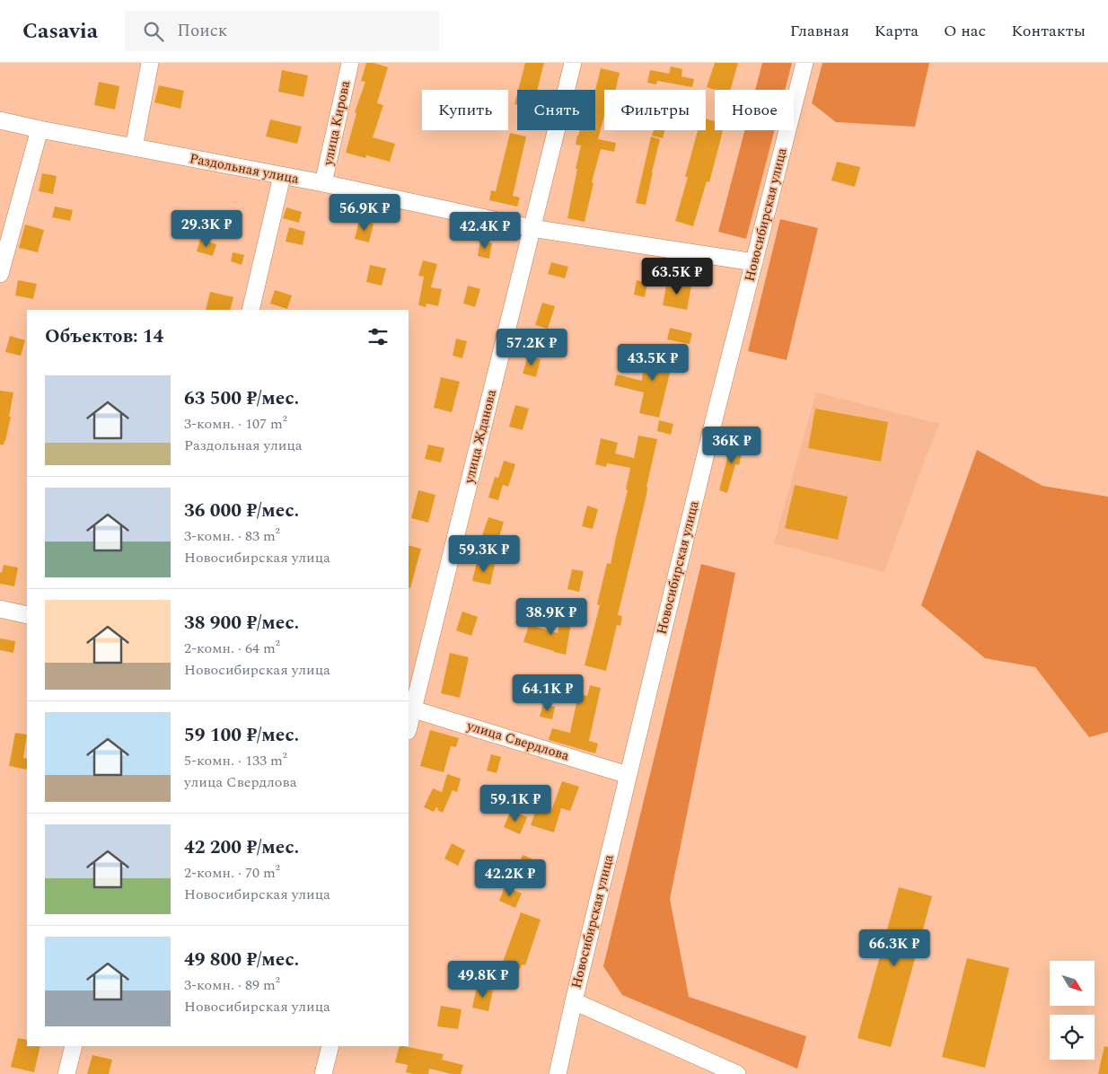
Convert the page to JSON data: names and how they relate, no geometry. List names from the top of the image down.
{
  "streets": {
    "street": [
      "улица Кирова",
      "Раздольная улица",
      "Новосибирская улица",
      "улица Жданова",
      "улица Свердлова"
    ]
  },
  "crossings": [
    ["улица Кирова", "Раздольная улица"],
    ["Раздольная улица", "Новосибирская улица"],
    ["Раздольная улица", "улица Жданова"],
    ["Новосибирская улица", "улица Свердлова"],
    ["улица Жданова", "улица Свердлова"]
  ],
  "north": "bottom right",
  "page": {
    "header": "Casavia",
    "search": "Поиск",
    "nav": [
      "Главная",
      "Карта",
      "О нас",
      "Контакты"
    ],
    "chip": [
      "Купить",
      "Снять",
      "Фильтры",
      "Новое"
    ],
    "price": [
      "56.9K ₽",
      "29.3K ₽",
      "42.4K ₽",
      "63.5K ₽",
      "57.2K ₽",
      "43.5K ₽",
      "36K ₽",
      "59.3K ₽",
      "38.9K ₽",
      "64.1K ₽",
      "59.1K ₽",
      "42.2K ₽",
      "66.3K ₽",
      "49.8K ₽"
    ],
    "heading": "Объектов: 14",
    "list": [
      {
        "name": "63 500 ₽/мес.",
        "note": "3-комн. · 107 m² · Раздольная улица"
      },
      {
        "name": "36 000 ₽/мес.",
        "note": "3-комн. · 83 m² · Новосибирская улица"
      },
      {
        "name": "38 900 ₽/мес.",
        "note": "2-комн. · 64 m² · Новосибирская улица"
      },
      {
        "name": "59 100 ₽/мес.",
        "note": "5-комн. · 133 m² · улица Свердлова"
      },
      {
        "name": "42 200 ₽/мес.",
        "note": "2-комн. · 70 m² · Новосибирская улица"
      },
      {
        "name": "49 800 ₽/мес.",
        "note": "3-комн. · 89 m² · Новосибирская улица"
      }
    ]
  }
}
